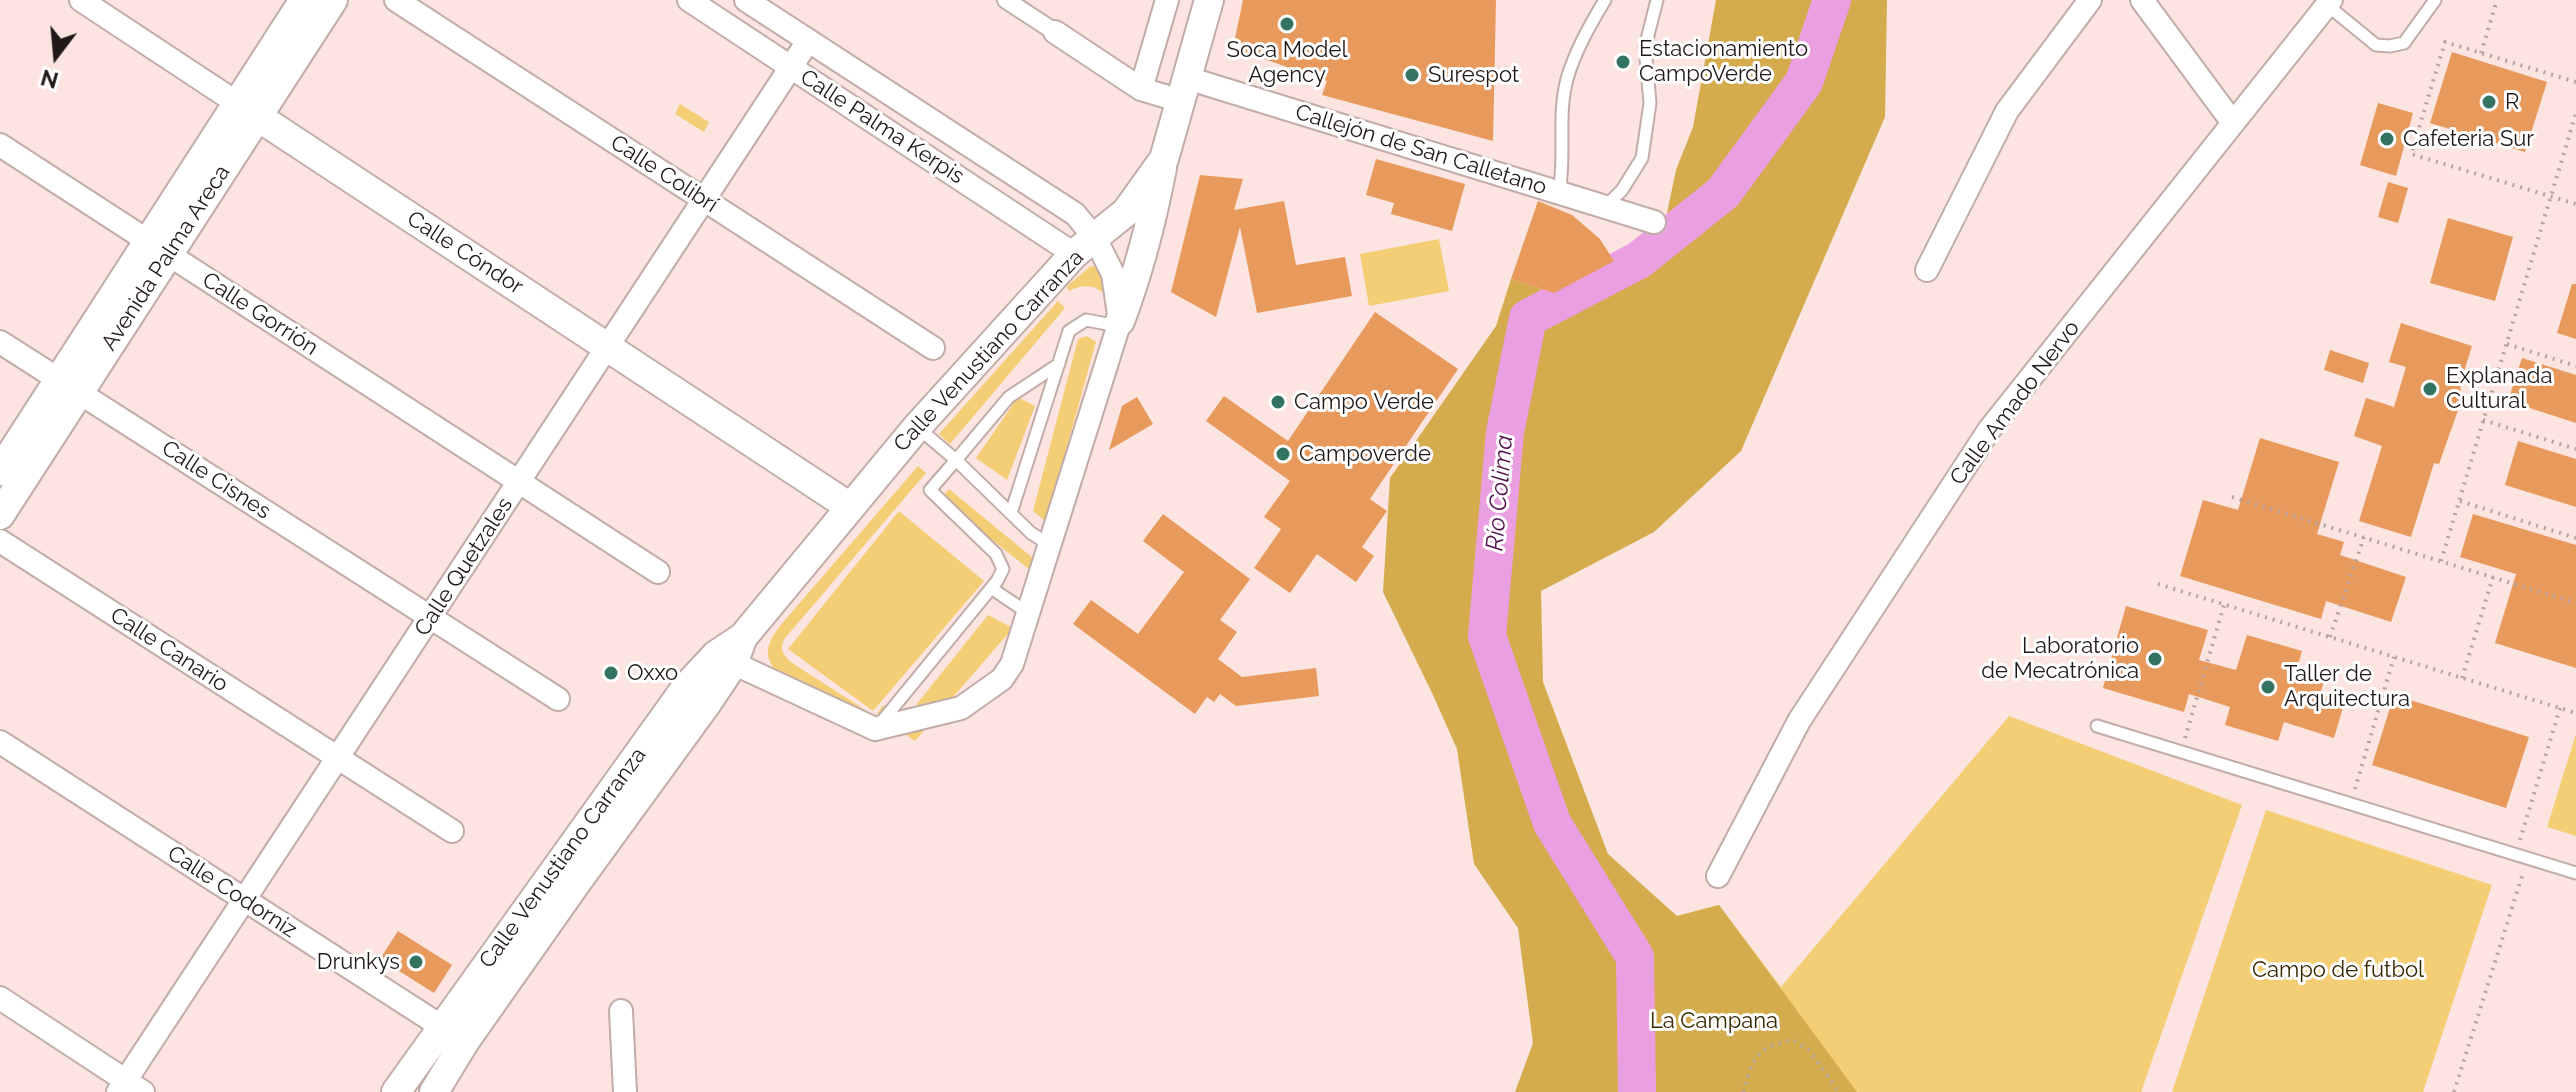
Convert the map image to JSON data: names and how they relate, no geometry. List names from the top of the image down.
{
  "streets": {
    "street": [
      "Calle Palma Kerpis",
      "Callejón de San Calletano",
      "Calle Colibrí",
      "Calle Cóndor",
      "Avenida Palma Areca",
      "Calle Gorrión",
      "Calle Venustiano Carranza",
      "Calle Amado Nervo",
      "Calle Cisnes",
      "Calle Quetzales",
      "Calle Canario",
      "Calle Codorniz"
    ]
  },
  "crossings": [
    ["Calle Palma Kerpis", "Calle Venustiano Carranza"],
    ["Calle Palma Kerpis", "Calle Quetzales"],
    ["Callejón de San Calletano", "Calle Venustiano Carranza"],
    ["Calle Colibrí", "Calle Quetzales"],
    ["Calle Cóndor", "Avenida Palma Areca"],
    ["Calle Cóndor", "Calle Venustiano Carranza"],
    ["Calle Cóndor", "Calle Quetzales"],
    ["Avenida Palma Areca", "Calle Gorrión"],
    ["Avenida Palma Areca", "Calle Cisnes"],
    ["Calle Gorrión", "Calle Quetzales"],
    ["Calle Venustiano Carranza", "Calle Codorniz"],
    ["Calle Cisnes", "Calle Quetzales"],
    ["Calle Quetzales", "Calle Canario"],
    ["Calle Quetzales", "Calle Codorniz"]
  ],
  "water": ["Río Colima"],
  "parks": ["Campo de futbol", "La Campana"],
  "places": [
    "Soca Model Agency",
    "Estacionamiento CampoVerde",
    "Surespot",
    "R",
    "Cafeteria Sur",
    "Explanada Cultural",
    "Campo Verde",
    "Campoverde",
    "Laboratorio de Mecatrónica",
    "Oxxo",
    "Taller de Arquitectura",
    "Drunkys"
  ],
  "north": "bottom"
}
